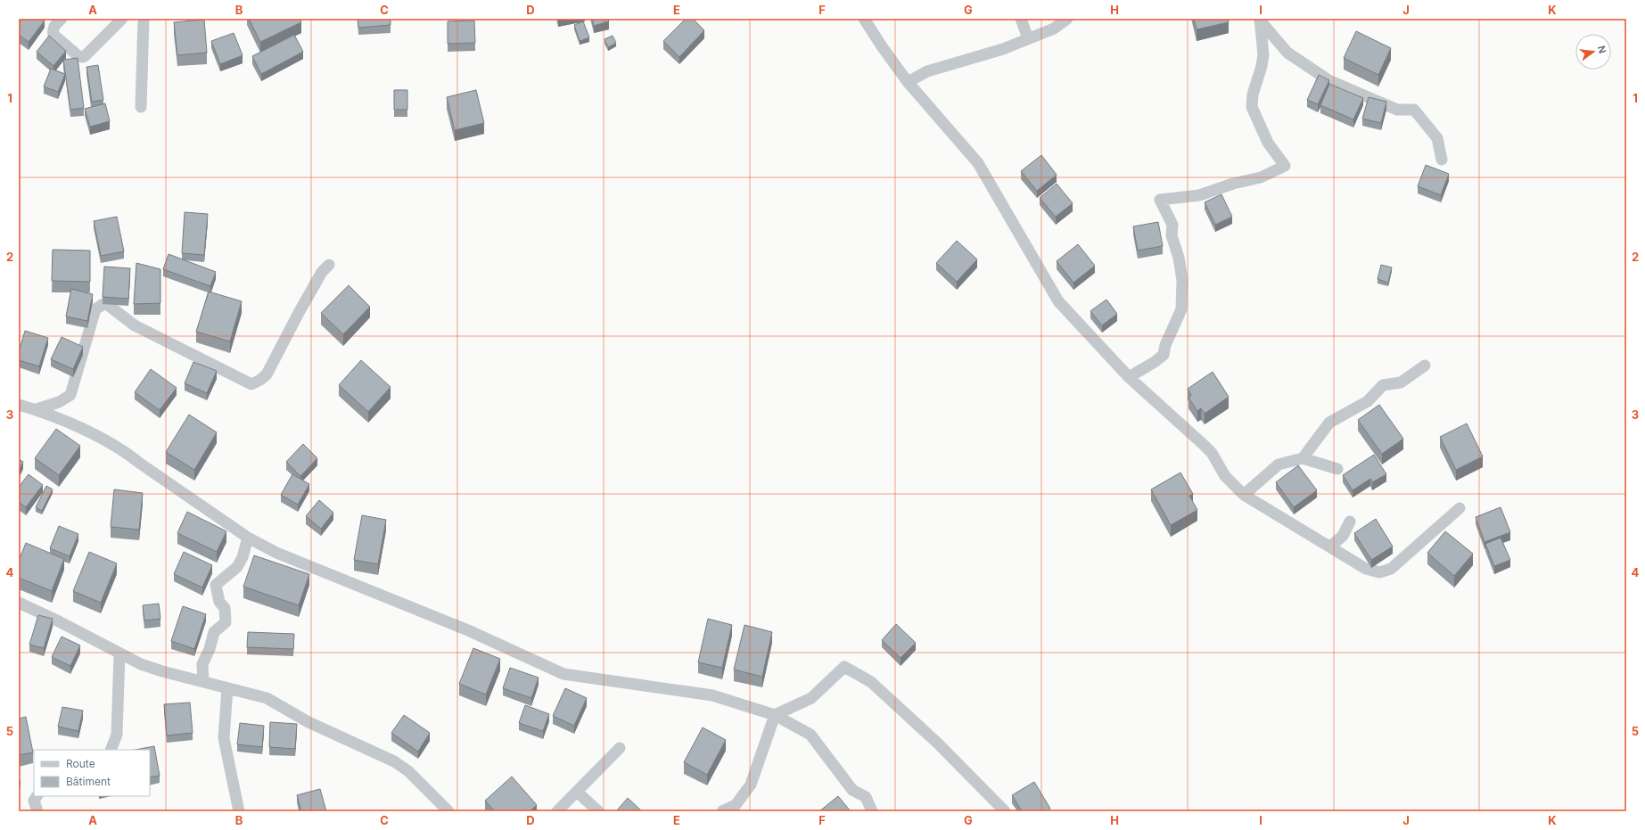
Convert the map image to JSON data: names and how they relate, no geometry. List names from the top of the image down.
{
  "legend": ["Route", "Bâtiment"],
  "north": "right",
  "grid": {
    "columns": [
      "A",
      "B",
      "C",
      "D",
      "E",
      "F",
      "G",
      "H",
      "I",
      "J",
      "K"
    ],
    "rows": [
      "1",
      "2",
      "3",
      "4",
      "5"
    ]
  }
}
